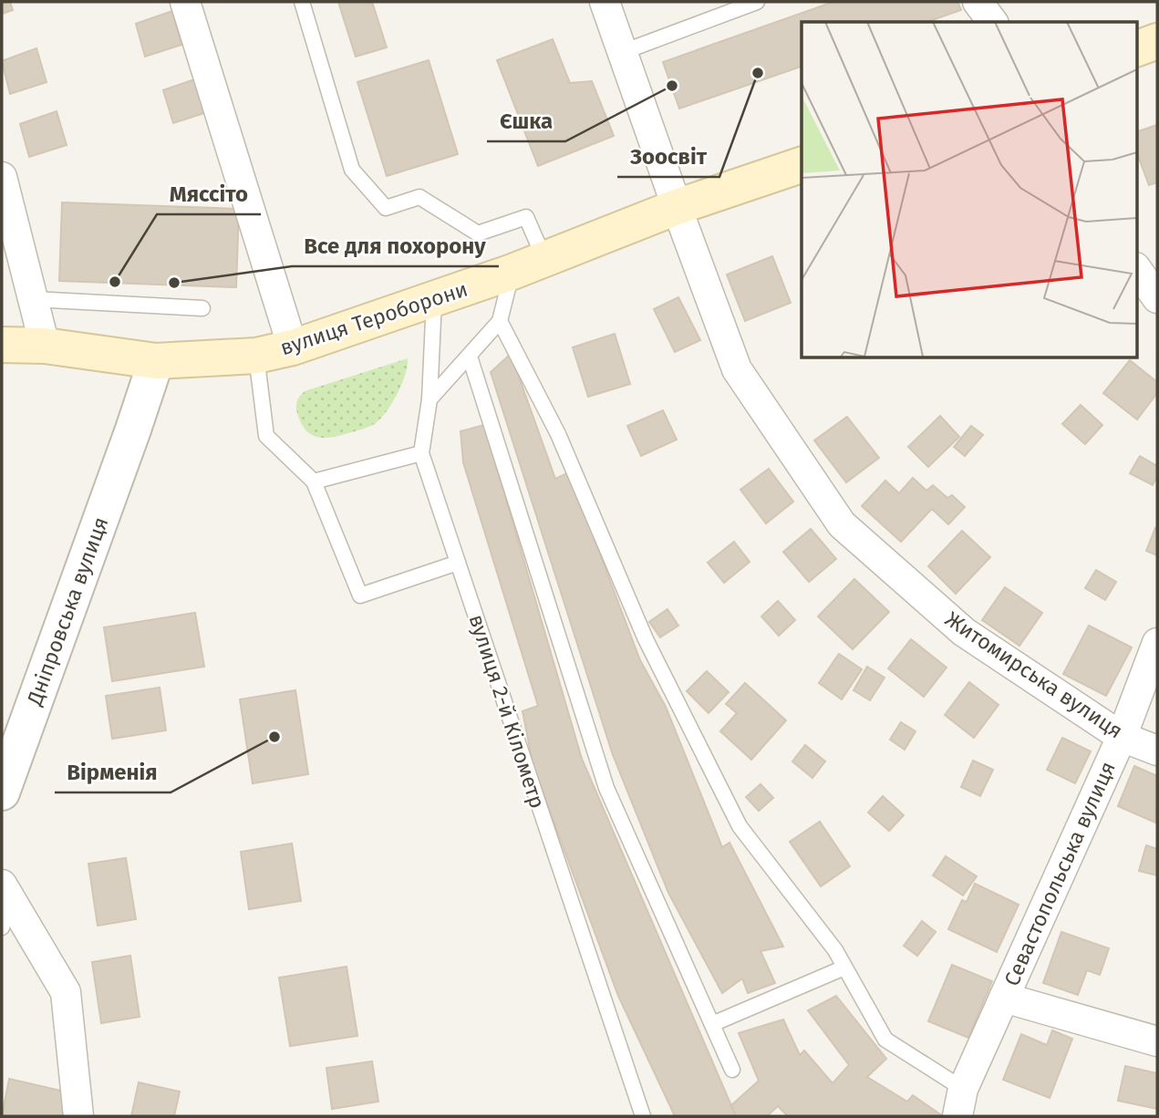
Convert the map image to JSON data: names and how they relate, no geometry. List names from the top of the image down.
{
  "streets": {
    "main road": ["вулиця Тероборони"],
    "street": ["Дніпровська вулиця", "Житомирська вулиця", "Севастопольська вулиця"],
    "lane": ["вулиця 2-й Кілометр"]
  },
  "crossings": [
    ["вулиця Тероборони", "Дніпровська вулиця"],
    ["вулиця Тероборони", "Житомирська вулиця"],
    ["вулиця Тероборони", "вулиця 2-й Кілометр"],
    ["Житомирська вулиця", "Севастопольська вулиця"]
  ],
  "places": [
    "Зоосвіт",
    "Єшка",
    "Мяссіто",
    "Все для похорону",
    "Вірменія"
  ]
}
